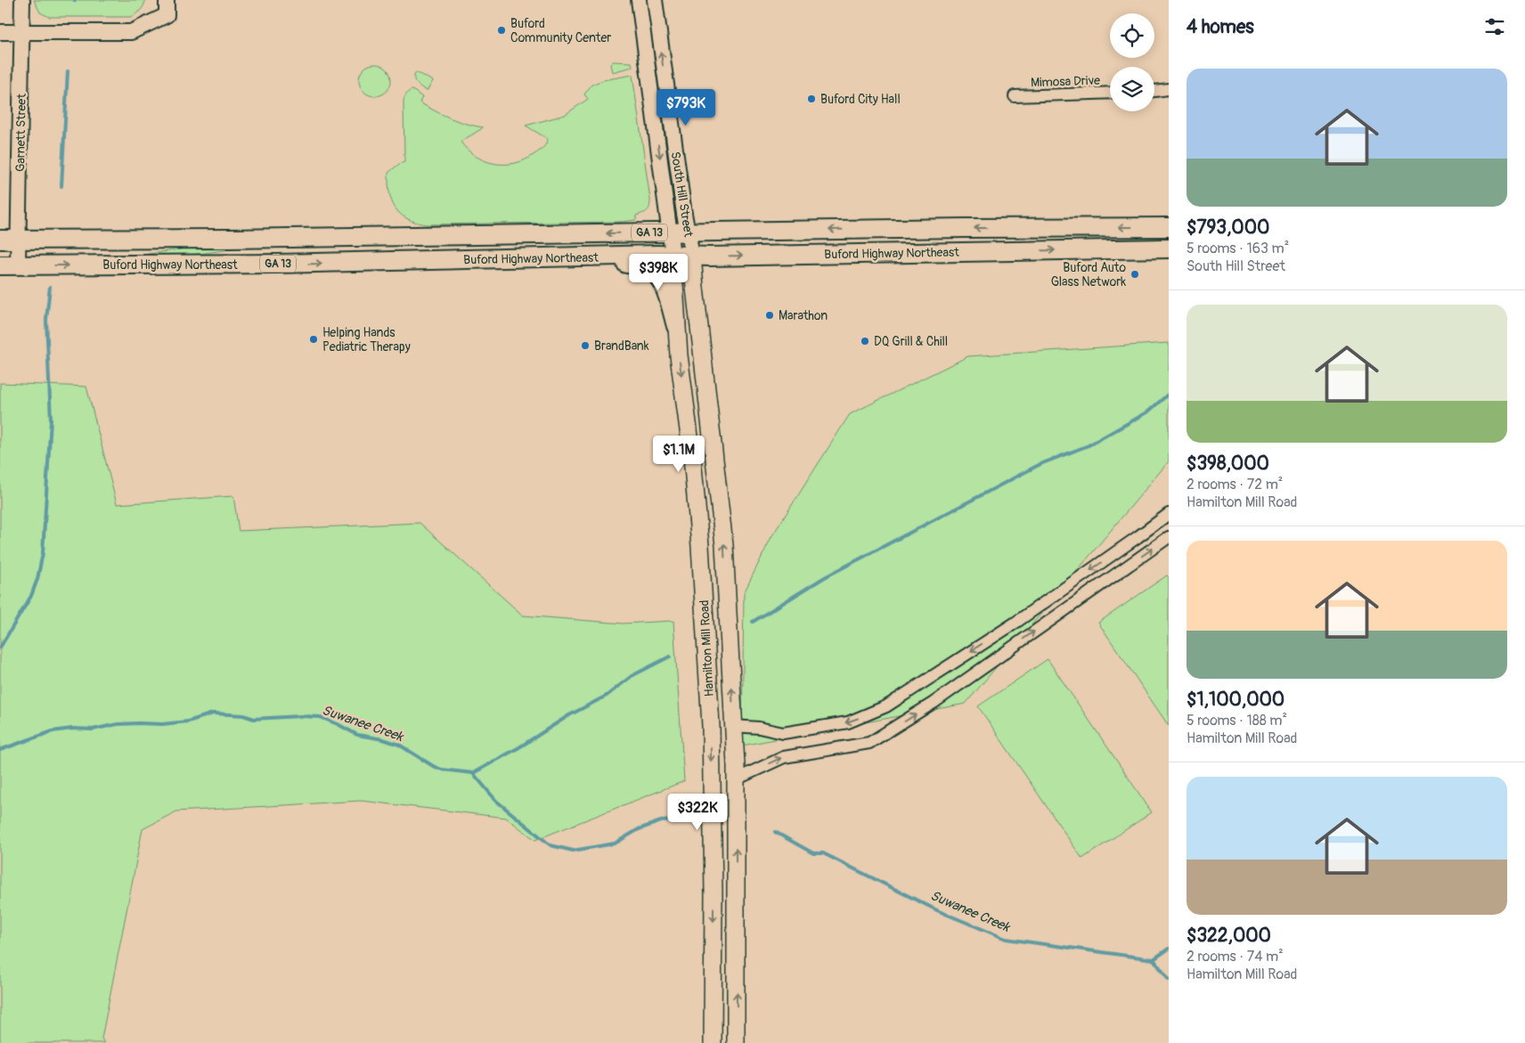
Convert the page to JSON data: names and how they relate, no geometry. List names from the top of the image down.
{
  "streets": {
    "main road": ["GA 13", "Buford Highway Northeast", "Hamilton Mill Road"],
    "street": ["Mimosa Drive", "Garnett Street", "South Hill Street"]
  },
  "crossings": [
    ["Garnett Street", "Buford Highway Northeast"],
    ["South Hill Street", "Buford Highway Northeast"],
    ["South Hill Street", "Hamilton Mill Road"],
    ["Buford Highway Northeast", "Hamilton Mill Road"]
  ],
  "water": ["Suwanee Creek"],
  "places": [
    "Buford Community Center",
    "Buford City Hall",
    "Buford Auto Glass Network",
    "Marathon",
    "Helping Hands Pediatric Therapy",
    "DQ Grill & Chill",
    "BrandBank"
  ],
  "page": {
    "heading": "4 homes",
    "list": [
      {
        "name": "$793,000",
        "note": "5 rooms · 163 m² · South Hill Street"
      },
      {
        "name": "$398,000",
        "note": "2 rooms · 72 m² · Hamilton Mill Road"
      },
      {
        "name": "$1,100,000",
        "note": "5 rooms · 188 m² · Hamilton Mill Road"
      },
      {
        "name": "$322,000",
        "note": "2 rooms · 74 m² · Hamilton Mill Road"
      }
    ],
    "price": [
      "$793K",
      "$398K",
      "$1.1M",
      "$322K"
    ]
  }
}
